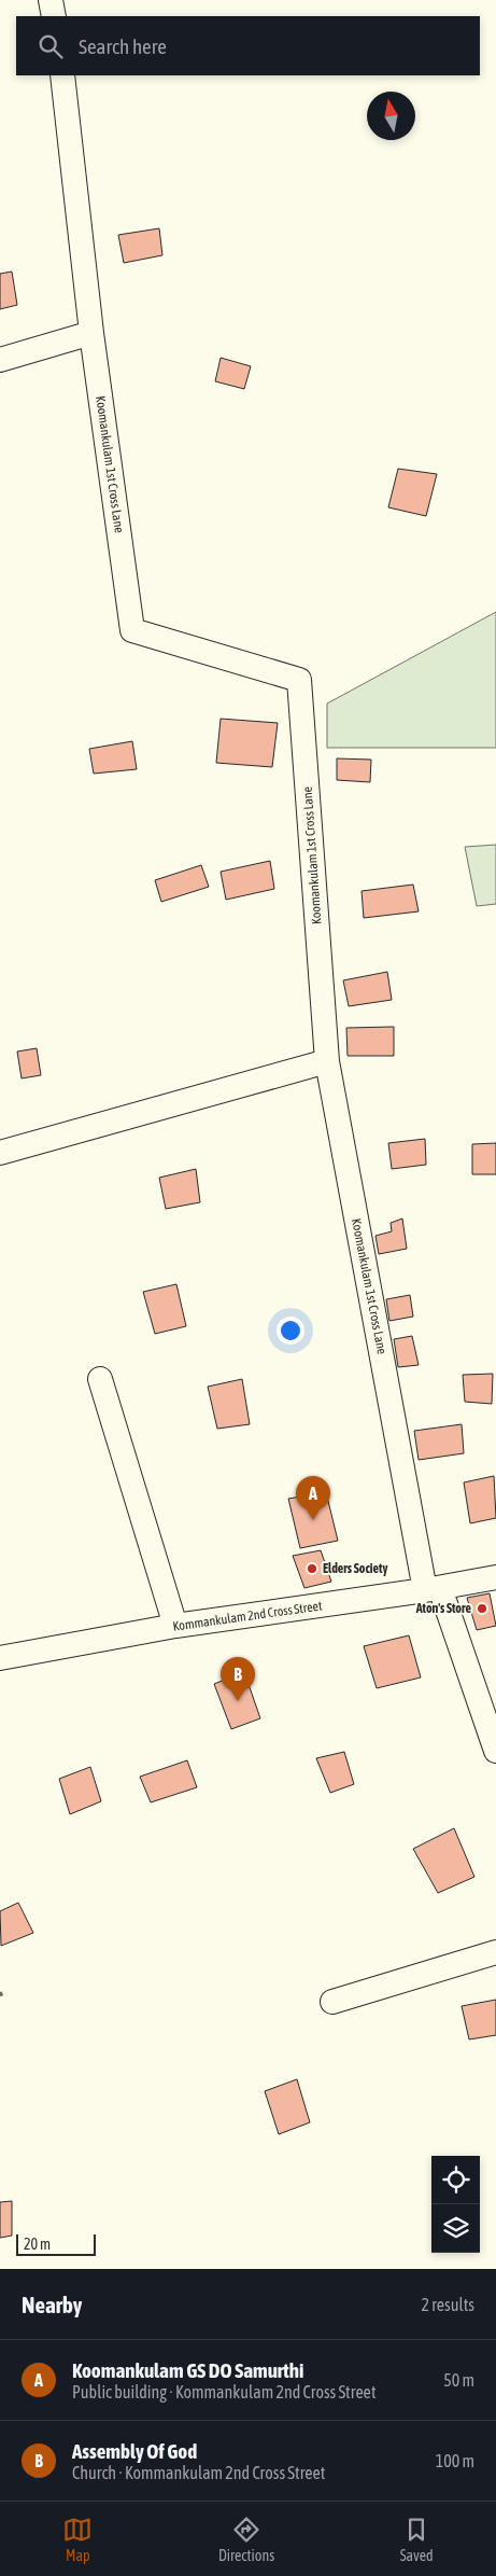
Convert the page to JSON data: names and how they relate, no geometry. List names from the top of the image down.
{
  "streets": {
    "street": ["Koomankulam 1st Cross Lane", "Kommankulam 2nd Cross Street"]
  },
  "crossings": [
    ["Koomankulam 1st Cross Lane", "Kommankulam 2nd Cross Street"]
  ],
  "places": ["Elders Society", "Aton's Store"],
  "scale_bar": "20 m",
  "north": "top",
  "page": {
    "search": "Search here",
    "pins": ["A", "B"],
    "scale": "20 m",
    "heading": ["Nearby", "2 results"],
    "list": [
      {
        "mark": "A",
        "name": "Koomankulam GS DO Samurthi",
        "note": "Public building · Kommankulam 2nd Cross Street",
        "value": "50 m"
      },
      {
        "mark": "B",
        "name": "Assembly Of God",
        "note": "Church · Kommankulam 2nd Cross Street",
        "value": "100 m"
      }
    ],
    "nav": ["Map", "Directions", "Saved"]
  }
}
